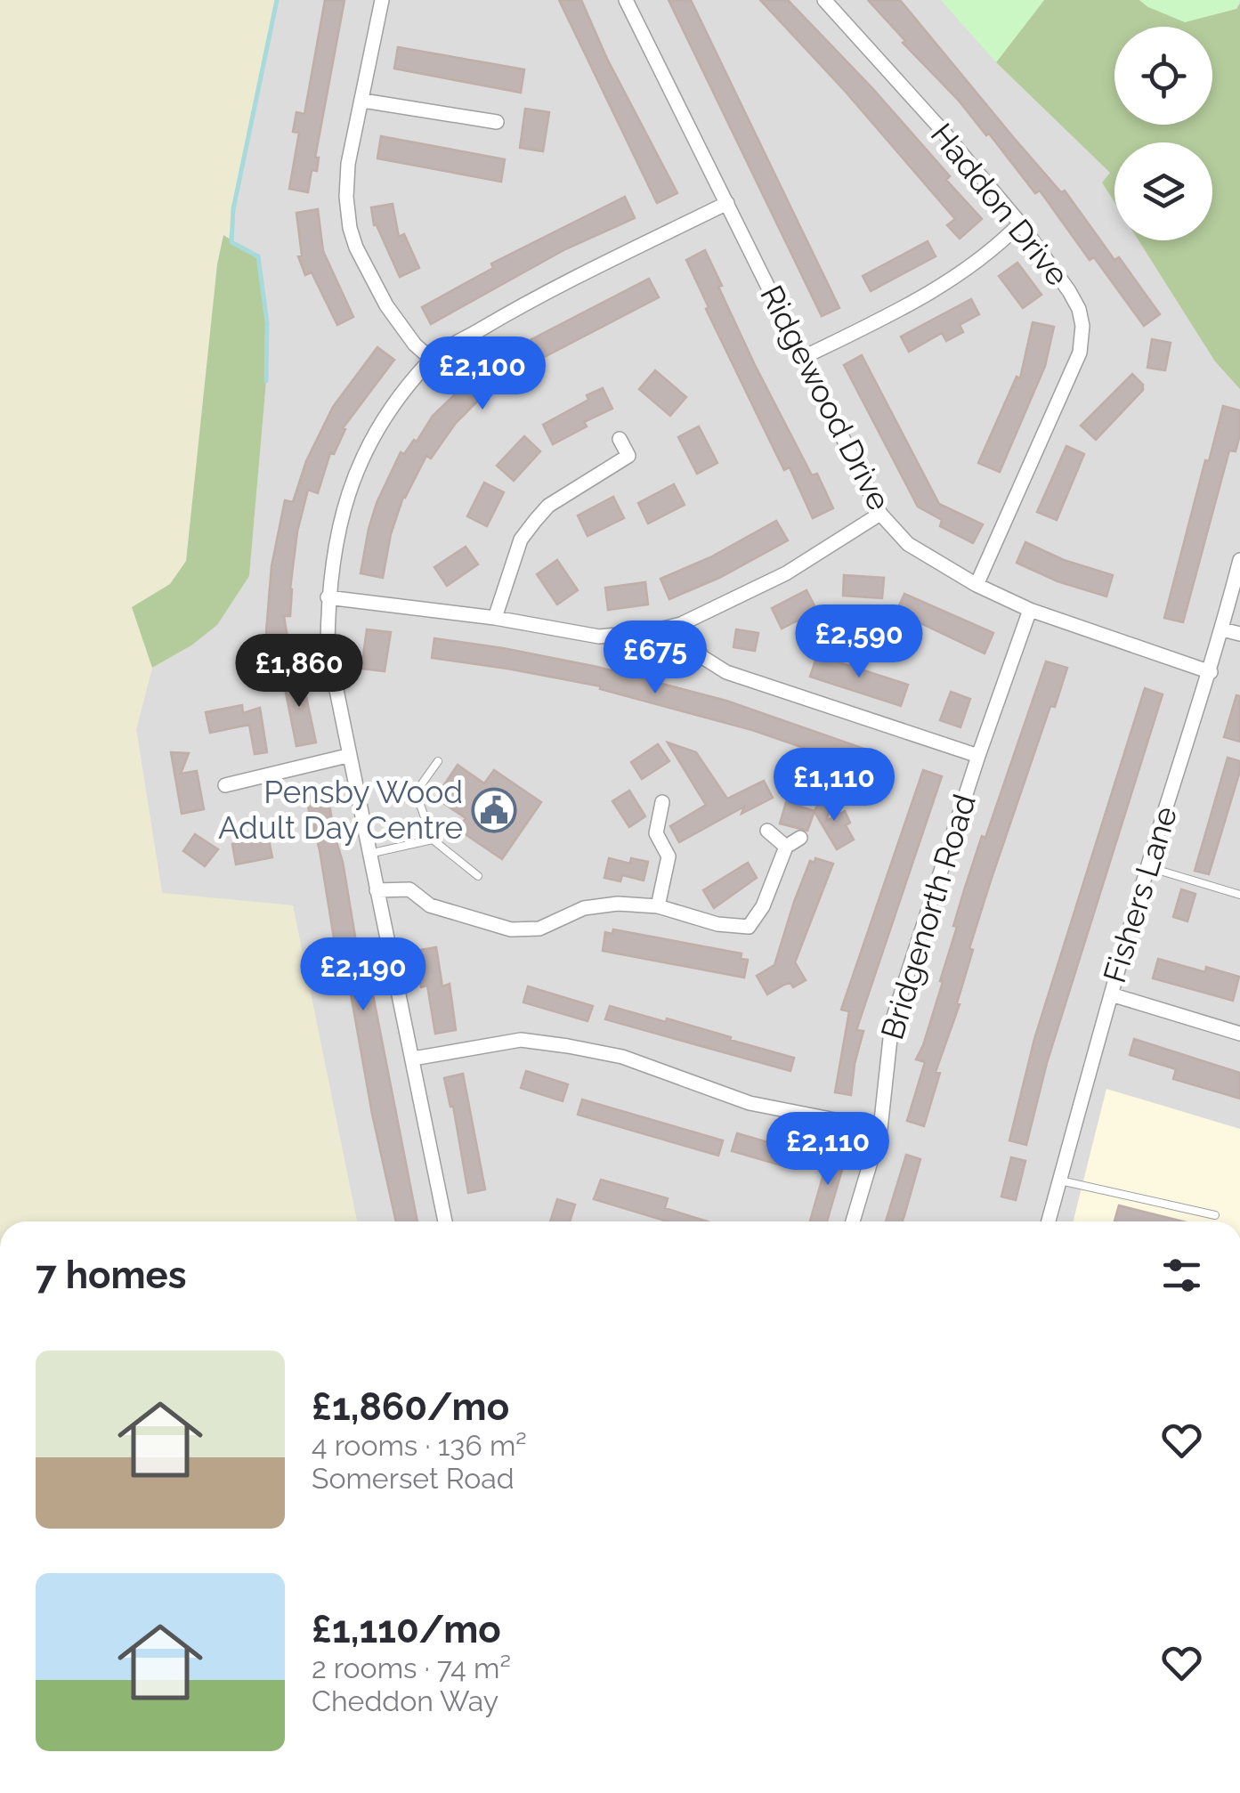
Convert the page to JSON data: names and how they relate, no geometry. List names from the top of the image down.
{
  "streets": {
    "street": [
      "Haddon Drive",
      "Ridgewood Drive",
      "Fishers Lane",
      "Bridgenorth Road"
    ]
  },
  "crossings": [
    ["Haddon Drive", "Ridgewood Drive"],
    ["Ridgewood Drive", "Fishers Lane"],
    ["Ridgewood Drive", "Bridgenorth Road"]
  ],
  "places": {
    "public building": ["Pensby Wood Adult Day Centre"]
  },
  "page": {
    "price": [
      "£2,100",
      "£2,590",
      "£675",
      "£1,860",
      "£1,110",
      "£2,190",
      "£2,110"
    ],
    "heading": "7 homes",
    "list": [
      {
        "name": "£1,860/mo",
        "note": "4 rooms · 136 m² · Somerset Road"
      },
      {
        "name": "£1,110/mo",
        "note": "2 rooms · 74 m² · Cheddon Way"
      }
    ]
  }
}
